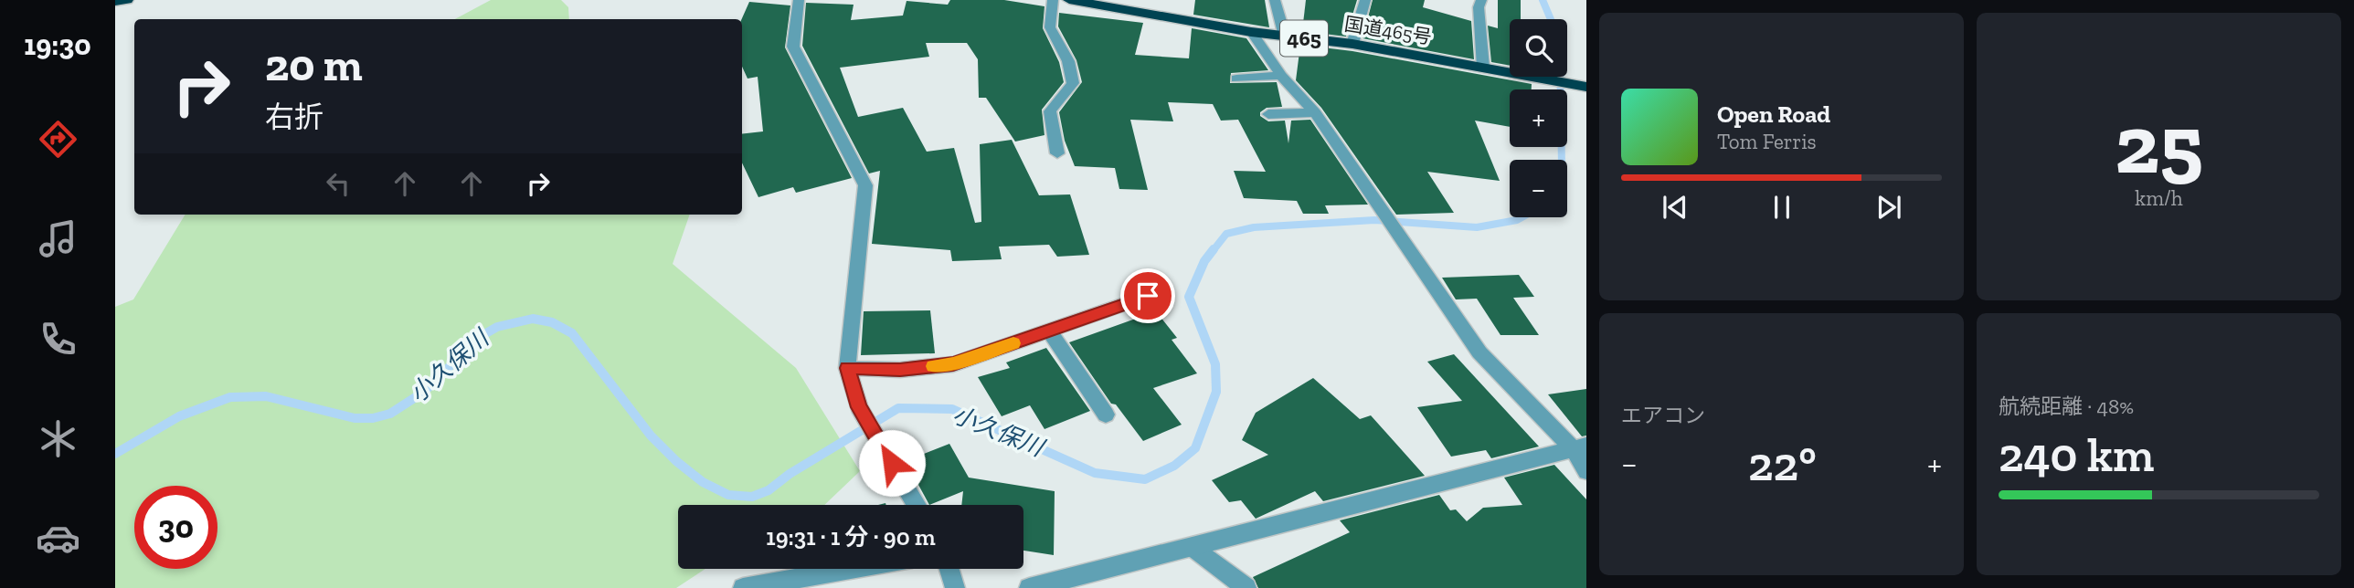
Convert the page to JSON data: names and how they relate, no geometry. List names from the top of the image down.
{
  "streets": {
    "highway": ["国道465号", "465"]
  },
  "water": ["小久保川"],
  "page": {
    "tabs": "19:30",
    "tile": [
      ["25", "km/h"],
      "エアコン",
      ["航続距離 · 48%", "240 km"]
    ],
    "map_buttons": ["+", "−"],
    "turn": ["20 m", "右折"],
    "song": ["Open Road", "Tom Ferris"],
    "heat": ["−", "22°", "+"],
    "limit": "30",
    "trip": "19:31 · 1 分 · 90 m"
  }
}
